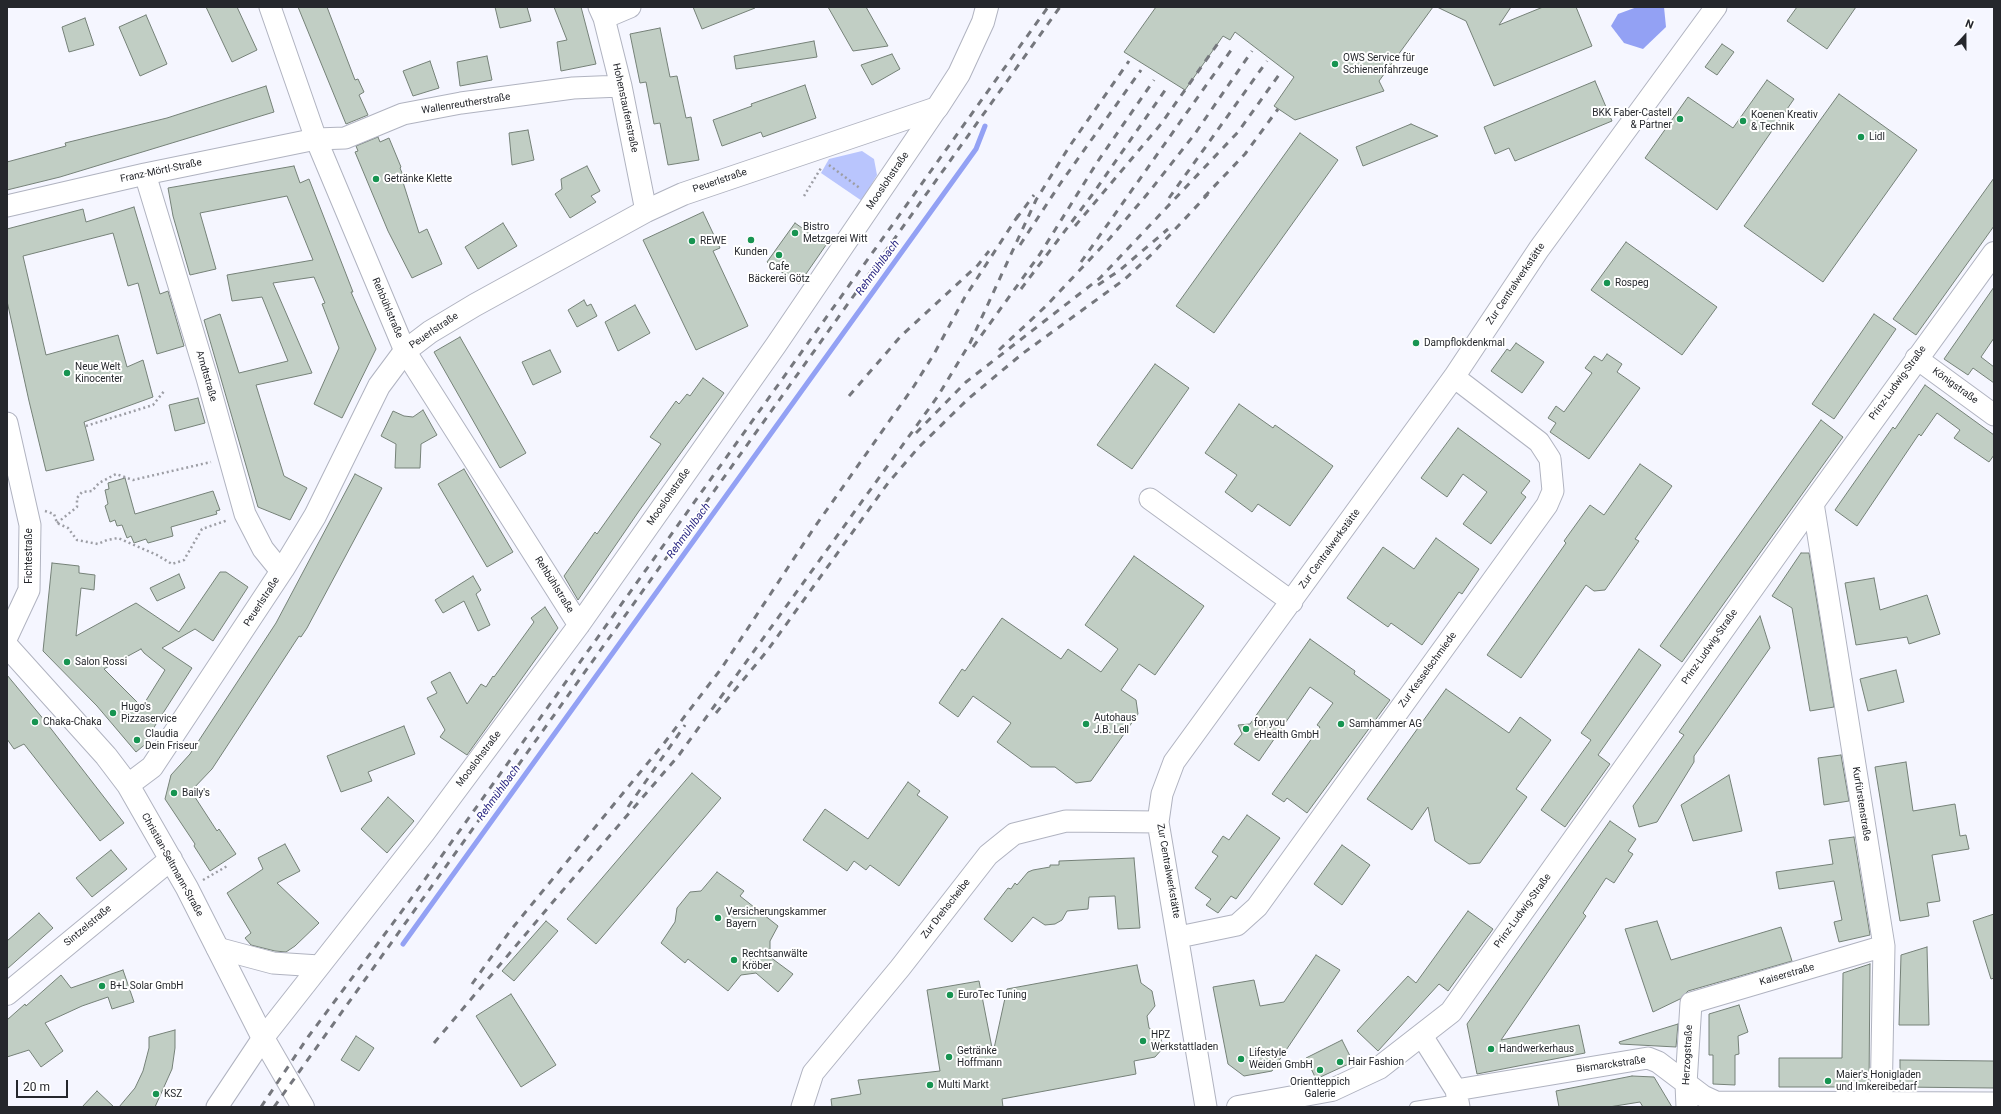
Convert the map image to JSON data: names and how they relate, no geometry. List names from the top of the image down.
{
  "streets": {
    "main road": [
      "Peuerlstraße",
      "Mooslohstraße",
      "Prinz-Ludwig-Straße",
      "Christian-Seltmann-Straße",
      "Sintzelstraße"
    ],
    "street": [
      "Wallenreutherstraße",
      "Hohenstaufenstraße",
      "Franz-Mörtl-Straße",
      "Zur Centralwerkstätte",
      "Rehbühlstraße",
      "Arndtstraße",
      "Königstraße",
      "Fichtestraße",
      "Zur Kesselschmiede",
      "Kurfürstenstraße",
      "Zur Drehscheibe",
      "Kaiserstraße",
      "Herzogstraße",
      "Bismarckstraße"
    ]
  },
  "crossings": [
    ["Wallenreutherstraße", "Hohenstaufenstraße"],
    ["Wallenreutherstraße", "Franz-Mörtl-Straße"],
    ["Wallenreutherstraße", "Rehbühlstraße"],
    ["Hohenstaufenstraße", "Peuerlstraße"],
    ["Franz-Mörtl-Straße", "Rehbühlstraße"],
    ["Franz-Mörtl-Straße", "Arndtstraße"],
    ["Peuerlstraße", "Mooslohstraße"],
    ["Peuerlstraße", "Rehbühlstraße"],
    ["Peuerlstraße", "Arndtstraße"],
    ["Peuerlstraße", "Christian-Seltmann-Straße"],
    ["Mooslohstraße", "Rehbühlstraße"],
    ["Mooslohstraße", "Christian-Seltmann-Straße"],
    ["Zur Centralwerkstätte", "Zur Kesselschmiede"],
    ["Zur Centralwerkstätte", "Zur Drehscheibe"],
    ["Prinz-Ludwig-Straße", "Königstraße"],
    ["Prinz-Ludwig-Straße", "Kurfürstenstraße"],
    ["Kurfürstenstraße", "Kaiserstraße"],
    ["Kurfürstenstraße", "Bismarckstraße"],
    ["Christian-Seltmann-Straße", "Sintzelstraße"],
    ["Kaiserstraße", "Herzogstraße"],
    ["Herzogstraße", "Bismarckstraße"]
  ],
  "water": ["Rehmühlbach"],
  "places": [
    "OWS Service für Schienenfahrzeuge",
    "BKK Faber-Castell & Partner",
    "Koenen Kreativ & Technik",
    "Lidl",
    "Getränke Klette",
    "Bistro Metzgerei Witt",
    "Kunden",
    "REWE",
    "Cafe Bäckerei Götz",
    "Rospeg",
    "Dampflokdenkmal",
    "Neue Welt Kinocenter",
    "Salon Rossi",
    "Hugo's Pizzaservice",
    "Chaka-Chaka",
    "Autohaus J.B. Lell",
    "Samhammer AG",
    "for you eHealth GmbH",
    "Claudia Dein Friseur",
    "Baily's",
    "Versicherungskammer Bayern",
    "Rechtsanwälte Kröber",
    "B+L Solar GmbH",
    "EuroTec Tuning",
    "HPZ Werkstattladen",
    "Handwerkerhaus",
    "Getränke Hoffmann",
    "Lifestyle Weiden GmbH",
    "Hair Fashion",
    "Orientteppich Galerie",
    "Maier's Honigladen und Imkereibedarf",
    "Multi Markt",
    "KSZ"
  ],
  "scale_bar": "20 m",
  "north": "top"
}
